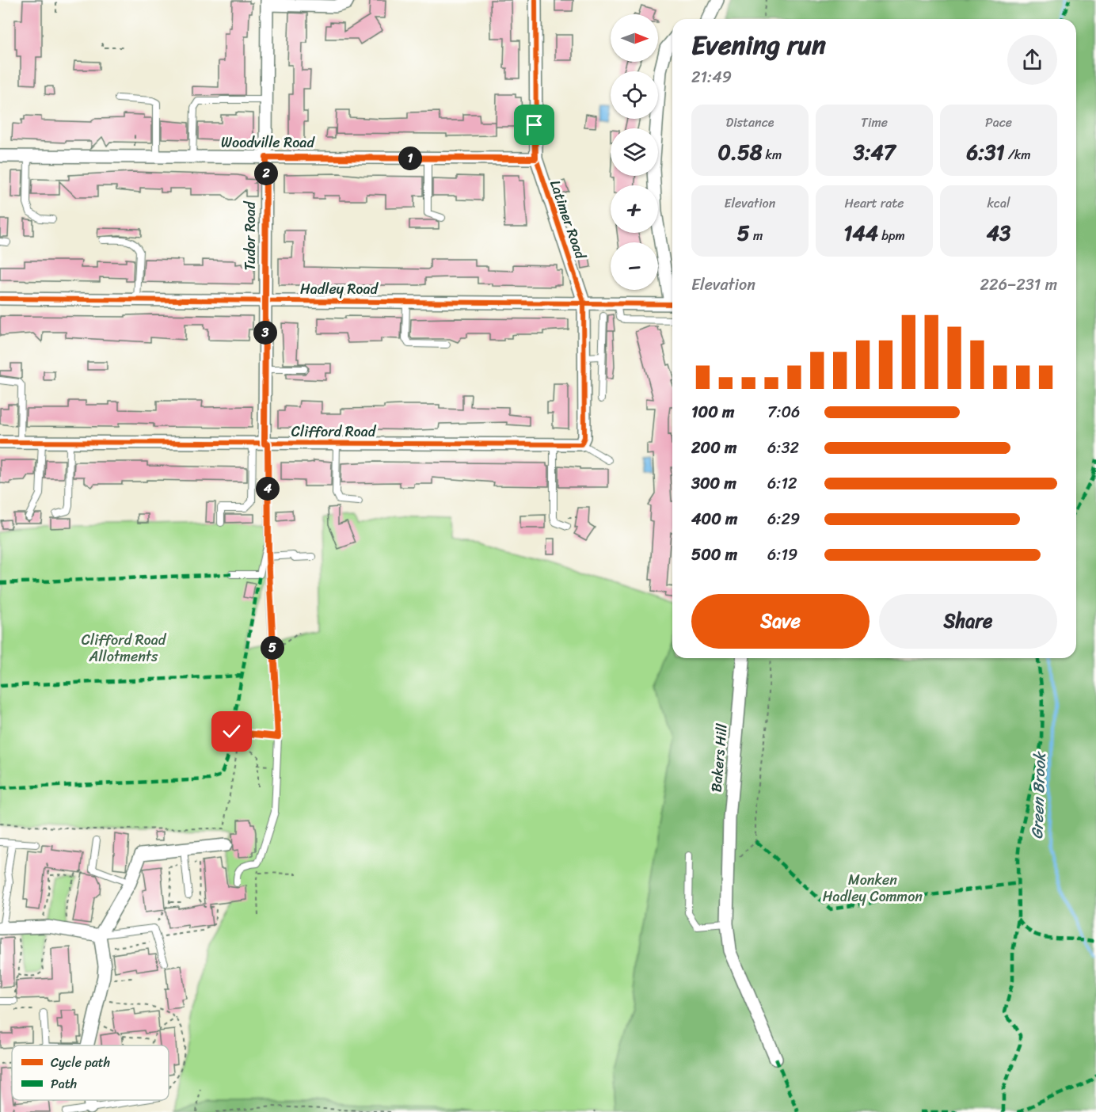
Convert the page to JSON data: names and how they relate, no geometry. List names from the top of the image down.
{
  "streets": {
    "street": [
      "Woodville Road",
      "Latimer Road",
      "Tudor Road",
      "Hadley Road",
      "Clifford Road",
      "Bakers Hill"
    ]
  },
  "crossings": [
    ["Woodville Road", "Latimer Road"],
    ["Woodville Road", "Tudor Road"],
    ["Latimer Road", "Hadley Road"],
    ["Latimer Road", "Clifford Road"],
    ["Tudor Road", "Hadley Road"],
    ["Tudor Road", "Clifford Road"]
  ],
  "water": ["Green Brook"],
  "parks": ["Clifford Road Allotments", "Monken Hadley Common"],
  "legend": ["Cycle path", "Path"],
  "north": "right",
  "page": {
    "map_buttons": ["+", "−"],
    "heading": ["Evening run", "21:49"],
    "stats": [
      ["Distance", "0.58 km"],
      ["Time", "3:47"],
      ["Pace", "6:31 /km"],
      ["Elevation", "5 m"],
      ["Heart rate", "144 bpm"],
      ["kcal", "43"]
    ],
    "pins": [
      "1",
      "2",
      "3",
      "4",
      "5"
    ],
    "chart": ["Elevation", "226–231 m"],
    "list": [
      {
        "name": "100 m",
        "note": "7:06"
      },
      {
        "name": "200 m",
        "note": "6:32"
      },
      {
        "name": "300 m",
        "note": "6:12"
      },
      {
        "name": "400 m",
        "note": "6:29"
      },
      {
        "name": "500 m",
        "note": "6:19"
      }
    ],
    "buttons": ["Save", "Share"]
  }
}
